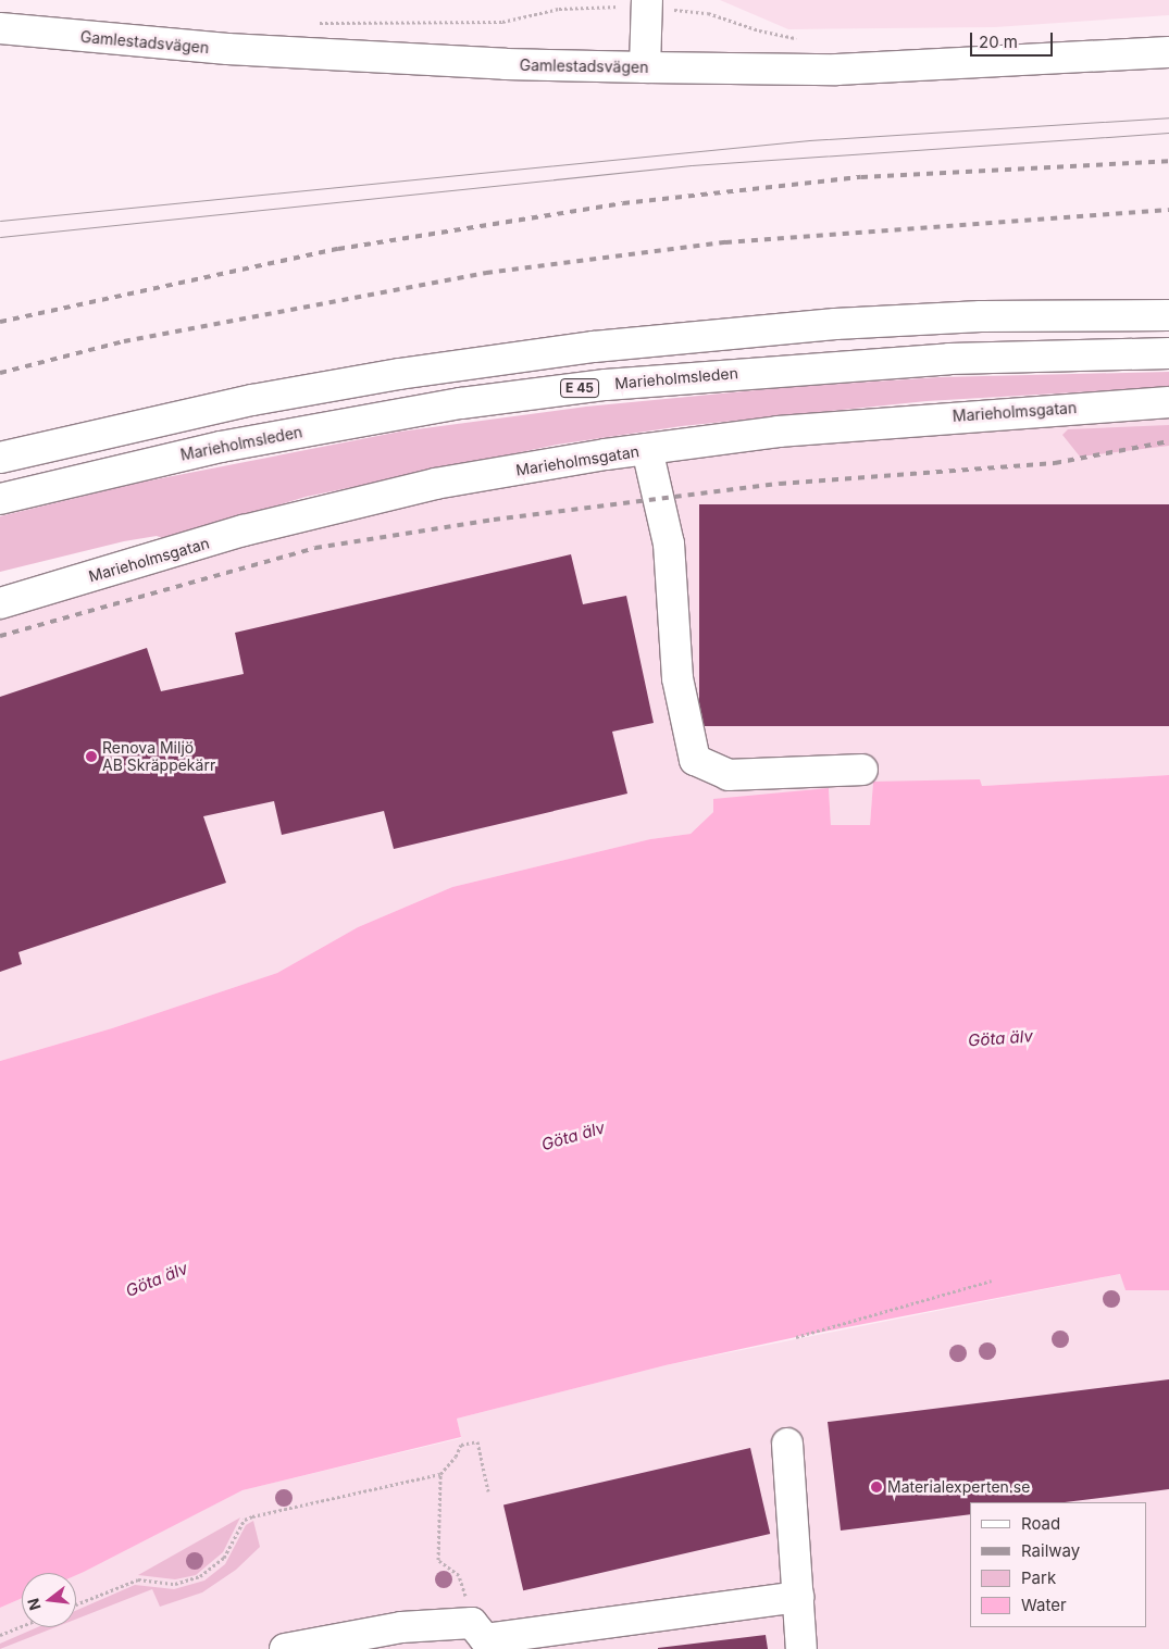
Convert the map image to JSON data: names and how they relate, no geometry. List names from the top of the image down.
{
  "streets": {
    "main road": [
      "Gamlestadsvägen",
      "Marieholmsleden",
      "E 45",
      "Marieholmsgatan"
    ]
  },
  "water": ["Göta älv"],
  "places": ["Renova Miljö AB Skräppekärr", "Materialexperten.se"],
  "legend": [
    "Road",
    "Railway",
    "Park",
    "Water"
  ],
  "scale_bar": "20 m",
  "north": "left"
}
